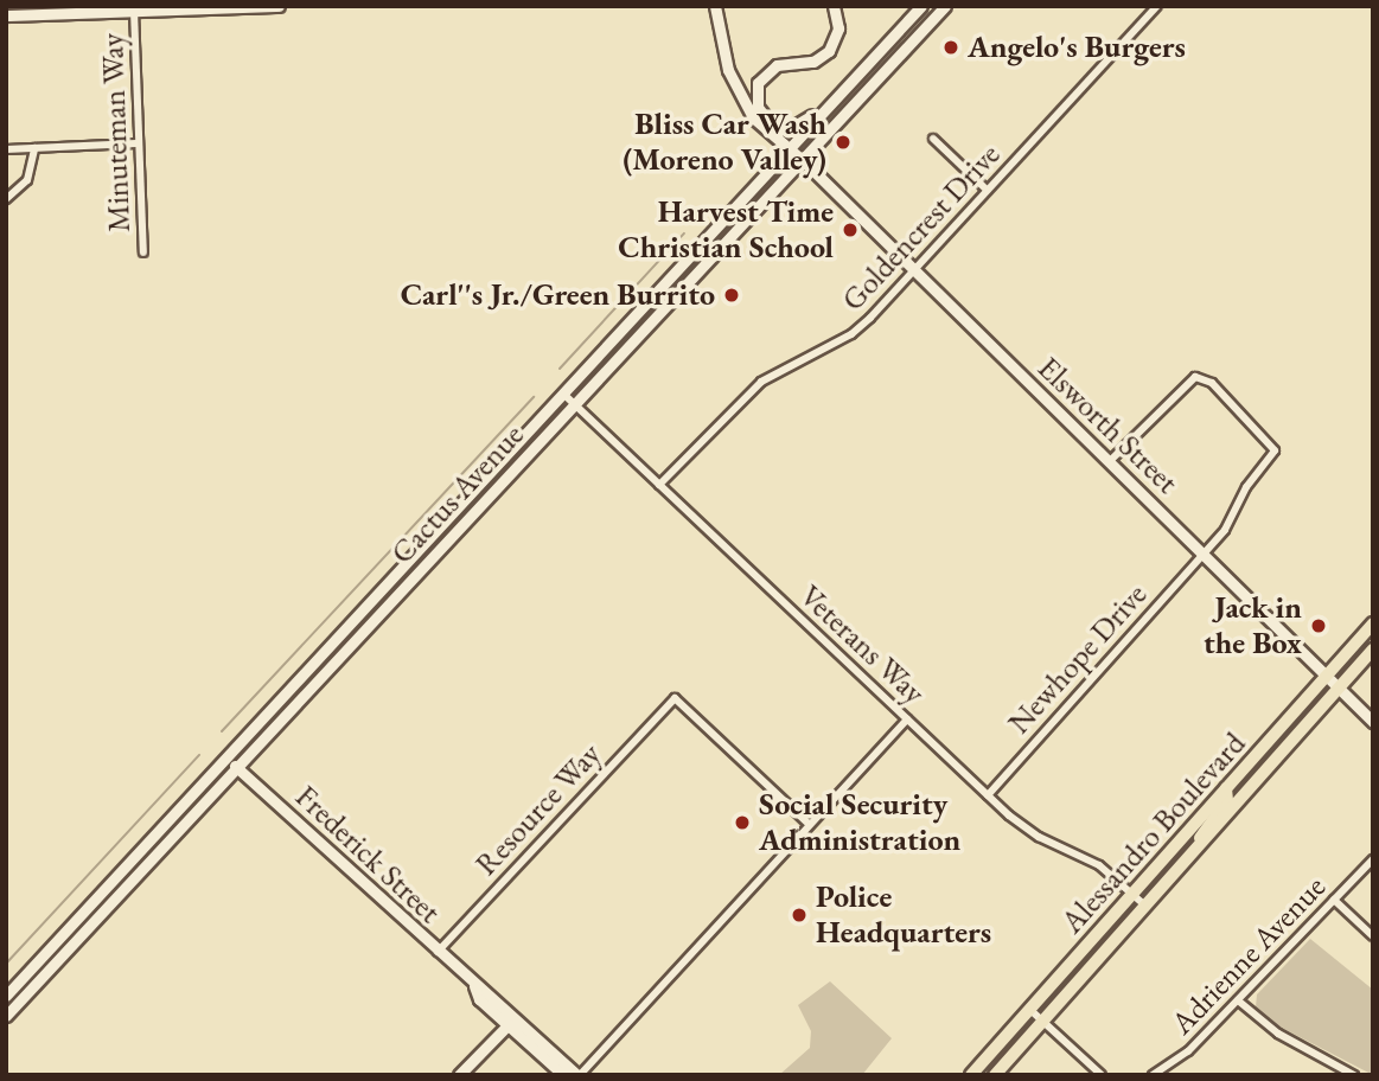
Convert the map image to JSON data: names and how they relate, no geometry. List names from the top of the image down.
{
  "streets": {
    "main road": [
      "Elsworth Street",
      "Cactus Avenue",
      "Alessandro Boulevard",
      "Frederick Street"
    ],
    "street": [
      "Minuteman Way",
      "Goldencrest Drive",
      "Veterans Way",
      "Newhope Drive",
      "Resource Way",
      "Adrienne Avenue"
    ]
  },
  "crossings": [
    ["Goldencrest Drive", "Elsworth Street"],
    ["Goldencrest Drive", "Veterans Way"],
    ["Elsworth Street", "Cactus Avenue"],
    ["Elsworth Street", "Newhope Drive"],
    ["Elsworth Street", "Alessandro Boulevard"],
    ["Cactus Avenue", "Veterans Way"],
    ["Cactus Avenue", "Frederick Street"],
    ["Veterans Way", "Newhope Drive"],
    ["Veterans Way", "Alessandro Boulevard"],
    ["Resource Way", "Frederick Street"]
  ],
  "places": [
    "Angelo's Burgers",
    "Bliss Car Wash (Moreno Valley)",
    "Harvest Time Christian School",
    "Carl''s Jr./Green Burrito",
    "Jack in the Box",
    "Social Security Administration",
    "Police Headquarters"
  ]
}
